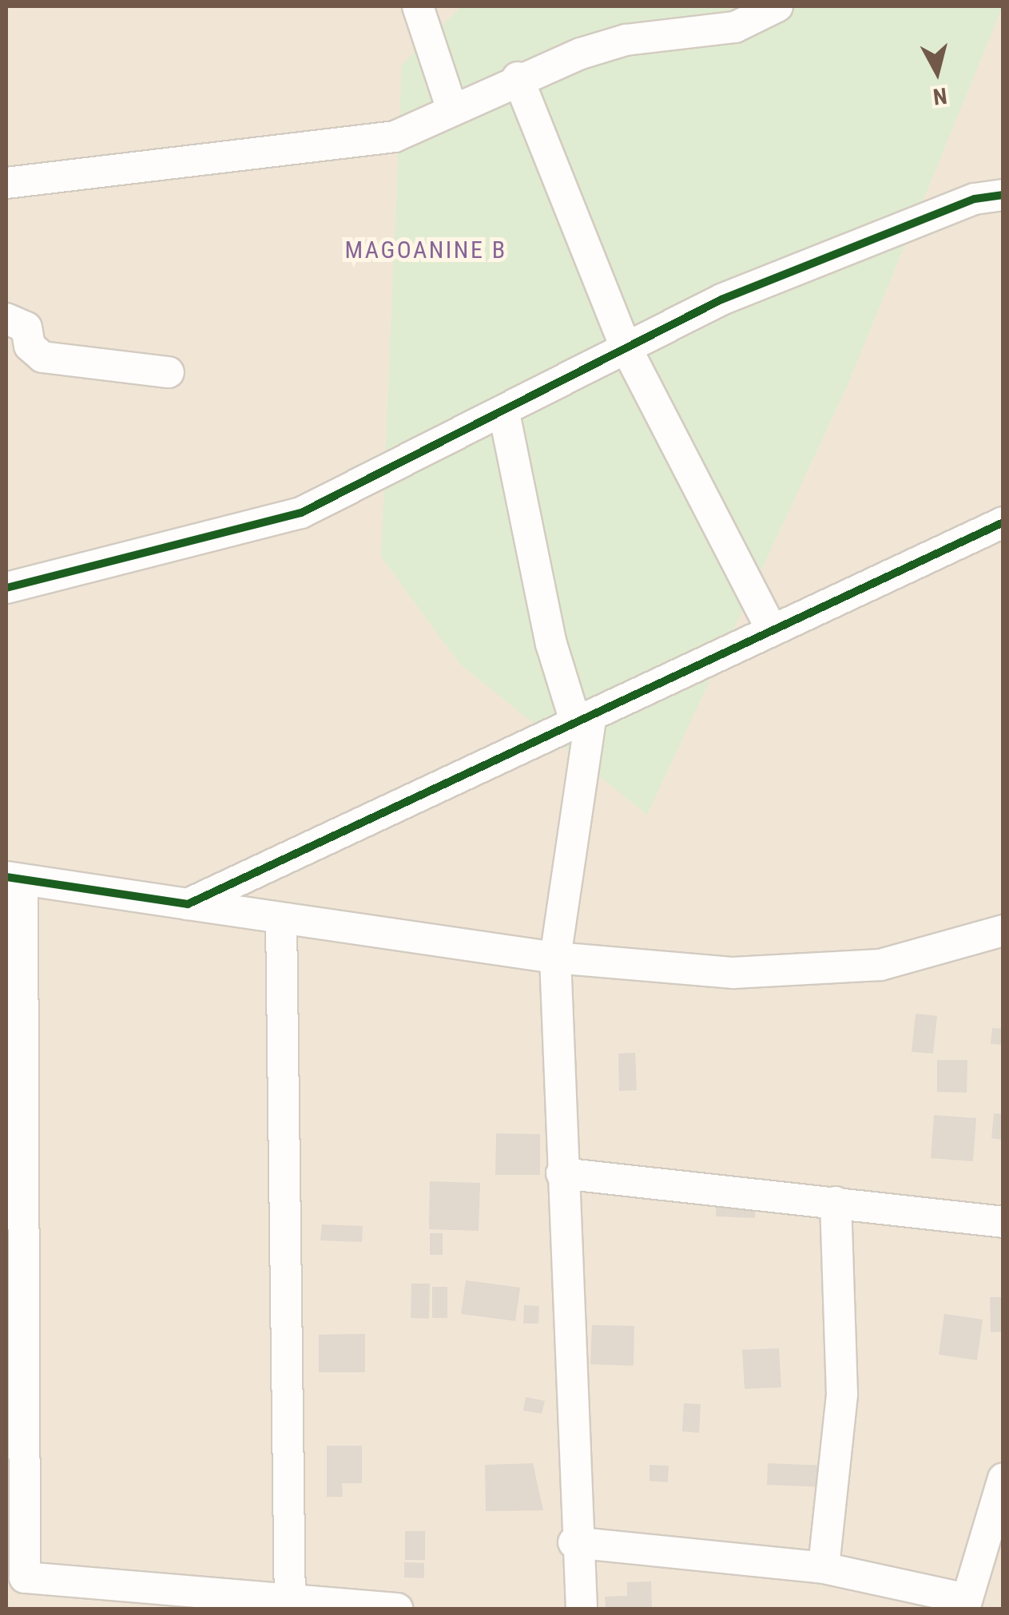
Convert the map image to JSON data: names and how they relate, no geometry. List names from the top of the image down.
{
  "districts": ["MAGOANINE B"],
  "north": "bottom"
}
